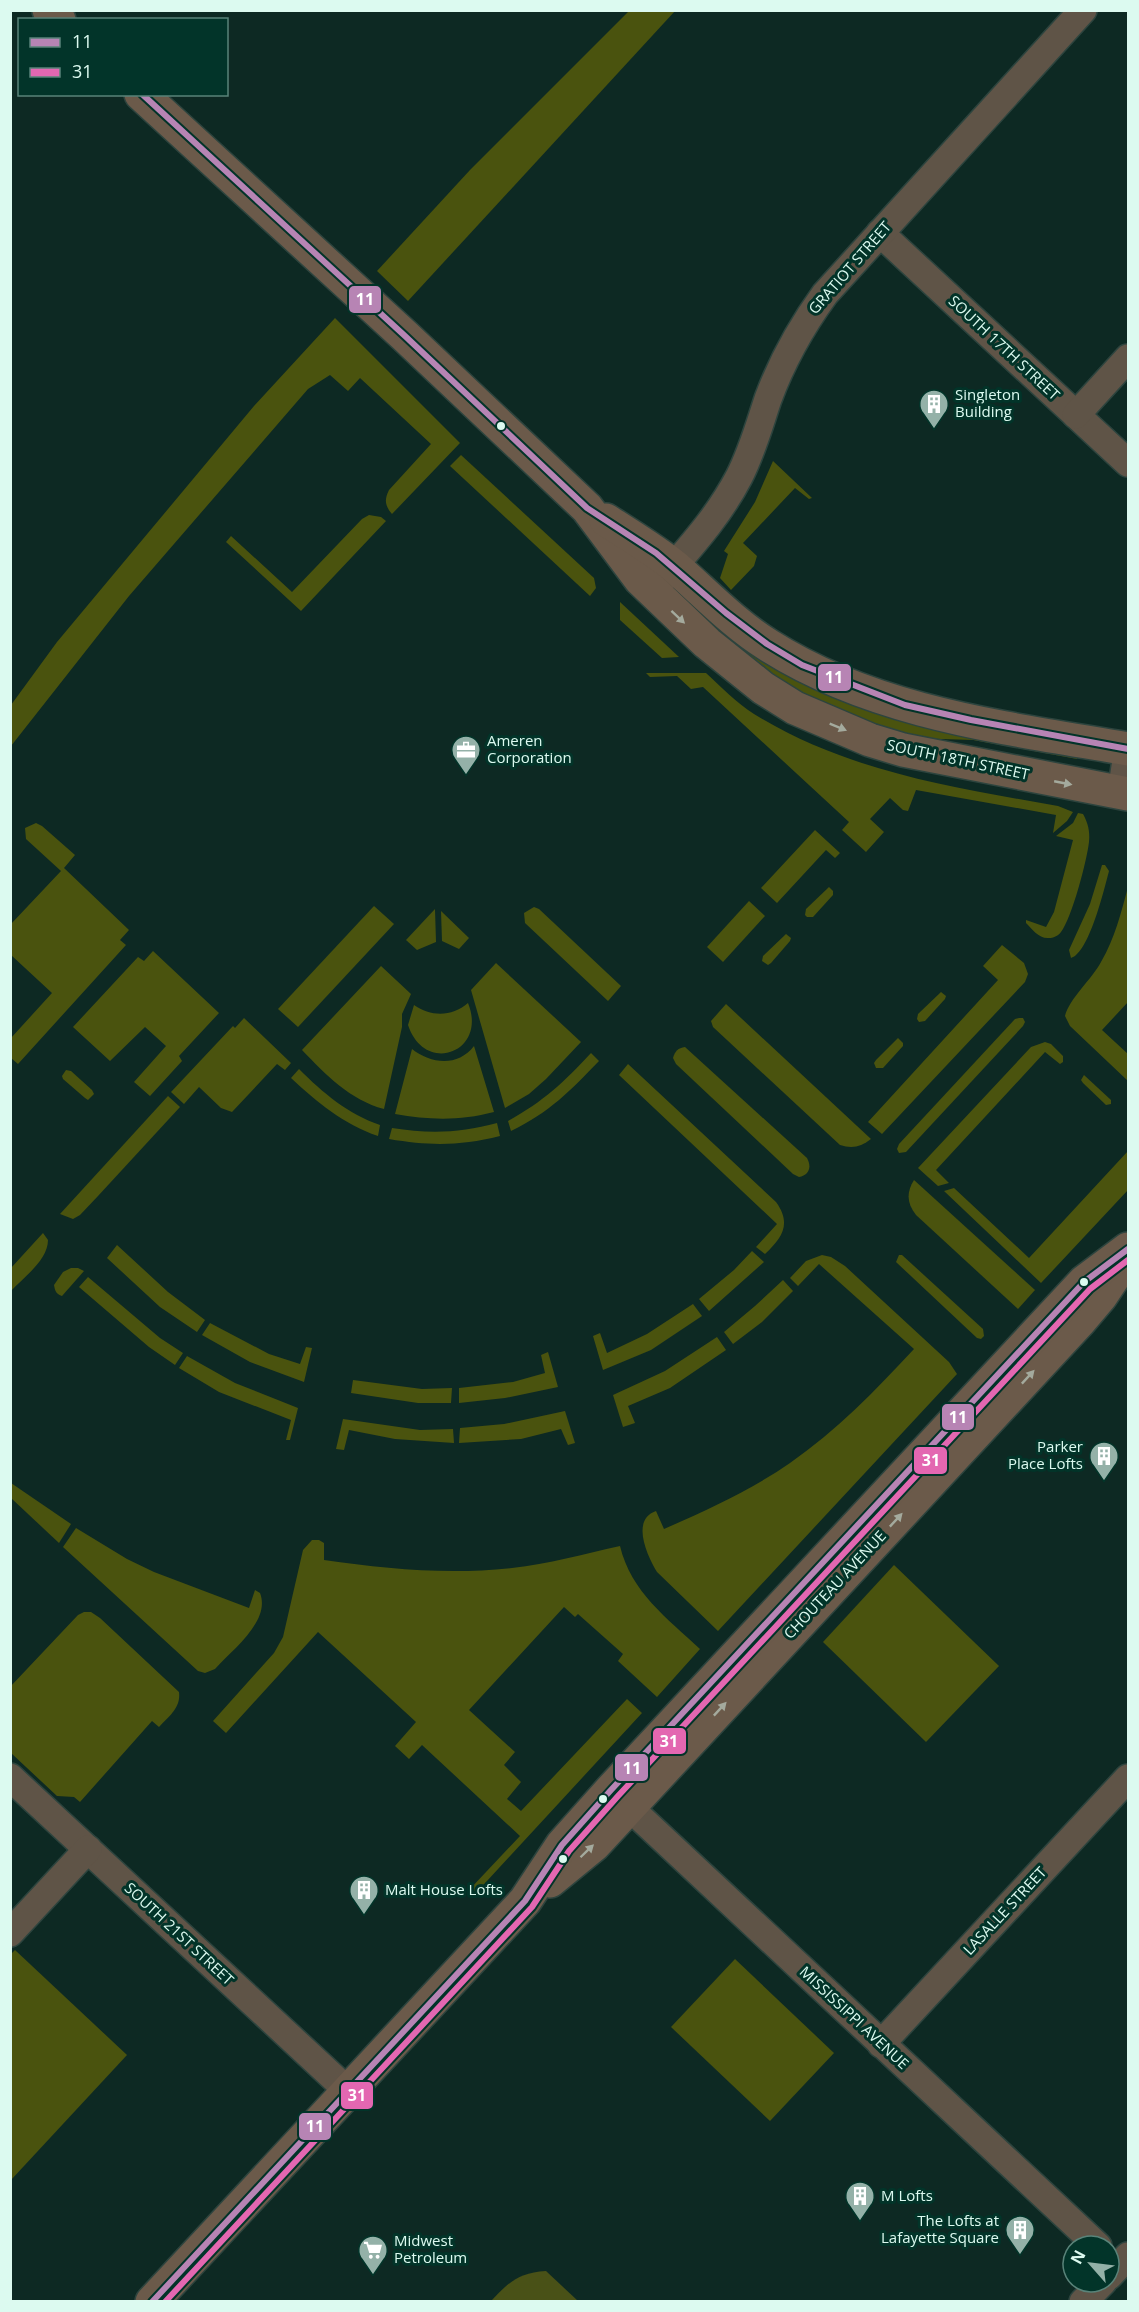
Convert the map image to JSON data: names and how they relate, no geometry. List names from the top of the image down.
{
  "streets": {
    "main road": ["SOUTH 18TH STREET", "CHOUTEAU AVENUE"],
    "street": [
      "GRATIOT STREET",
      "SOUTH 17TH STREET",
      "LASALLE STREET",
      "SOUTH 21ST STREET",
      "MISSISSIPPI AVENUE"
    ]
  },
  "crossings": [
    ["GRATIOT STREET", "SOUTH 17TH STREET"],
    ["GRATIOT STREET", "SOUTH 18TH STREET"],
    ["CHOUTEAU AVENUE", "SOUTH 21ST STREET"],
    ["CHOUTEAU AVENUE", "MISSISSIPPI AVENUE"],
    ["LASALLE STREET", "MISSISSIPPI AVENUE"]
  ],
  "places": {
    "building": [
      "Singleton Building",
      "Parker Place Lofts",
      "Malt House Lofts",
      "M Lofts",
      "The Lofts at Lafayette Square"
    ],
    "office": ["Ameren Corporation"],
    "supermarket": ["Midwest Petroleum"]
  },
  "lines": ["transit line 11", "transit line 31"],
  "legend": ["11", "31"],
  "north": "top left"
}
